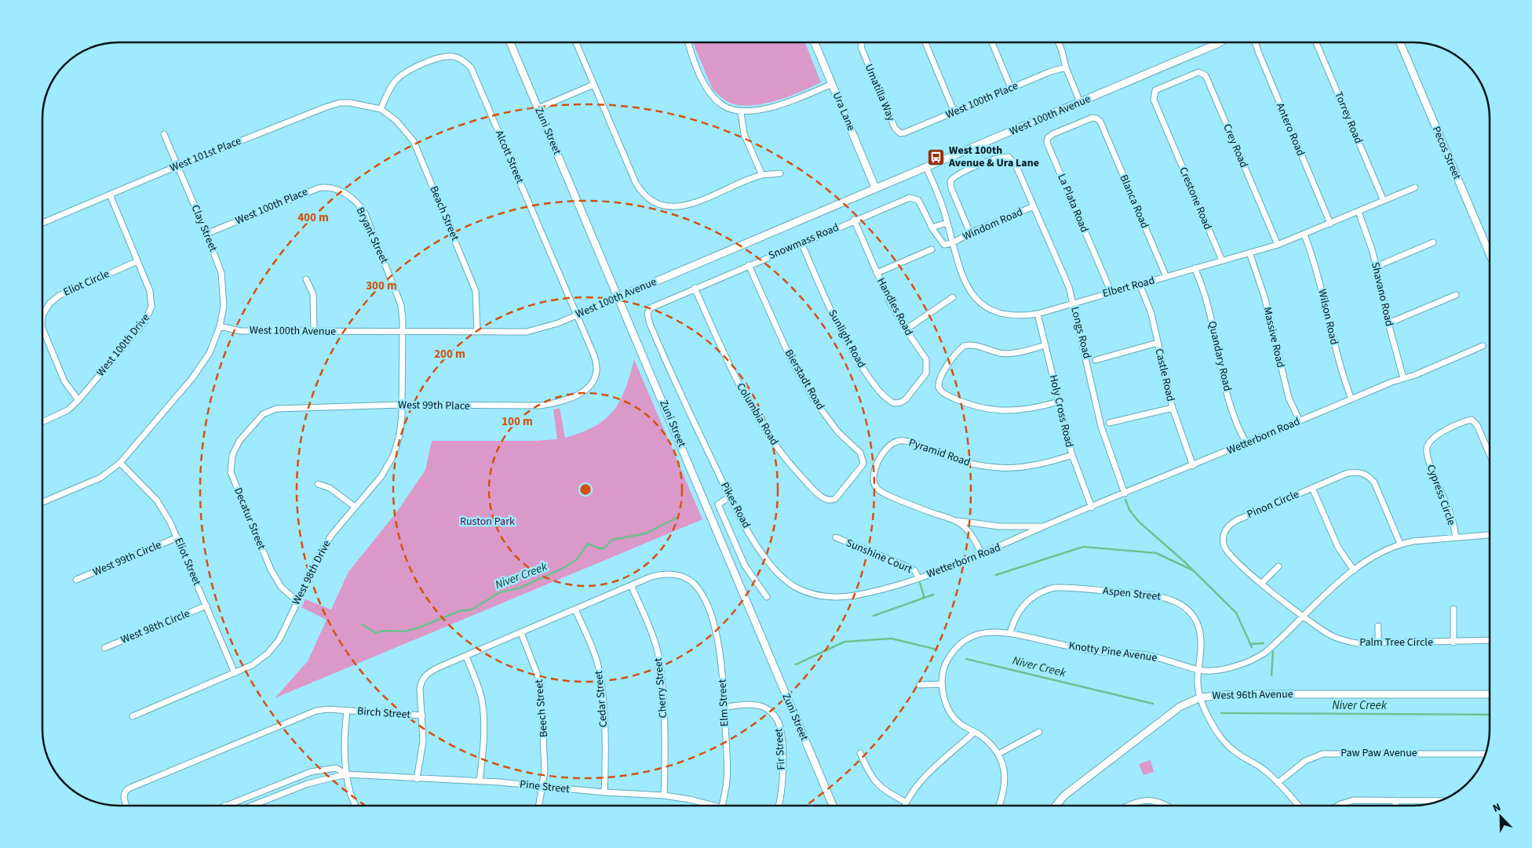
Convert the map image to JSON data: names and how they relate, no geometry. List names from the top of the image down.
{
  "streets": {
    "street": [
      "Umatilla Way",
      "West 100th Place",
      "Ura Lane",
      "West 100th Avenue",
      "Torrey Road",
      "Antero Road",
      "Zuni Street",
      "Crey Road",
      "Pecos Street",
      "West 101st Place",
      "Alcott Street",
      "Crestone Road",
      "Blanca Road",
      "La Plata Road",
      "Beach Street",
      "Windom Road",
      "Clay Street",
      "Bryant Street",
      "Snowmass Road",
      "Eliot Circle",
      "Elbert Road",
      "Shavano Road",
      "Handles Road",
      "Wilson Road",
      "Longs Road",
      "Massive Road",
      "Sunlight Road",
      "West 100th Drive",
      "Quandary Road",
      "Castle Road",
      "Bierstadt Road",
      "West 99th Place",
      "Holy Cross Road",
      "Columbia Road",
      "Wetterborn Road",
      "Pyramid Road",
      "Cypress Circle",
      "Pinon Circle",
      "Pikes Road",
      "Decatur Street",
      "Sunshine Court",
      "West 99th Circle",
      "Eliot Street",
      "West 98th Drive",
      "Aspen Street",
      "West 98th Circle",
      "Palm Tree Circle",
      "Knotty Pine Avenue",
      "Cherry Street",
      "West 96th Avenue",
      "Cedar Street",
      "Elm Street",
      "Beech Street",
      "Birch Street",
      "Fir Street",
      "Paw Paw Avenue",
      "Pine Street"
    ]
  },
  "crossings": [
    ["Umatilla Way", "West 100th Place"],
    ["West 100th Place", "Clay Street"],
    ["West 100th Place", "Bryant Street"],
    ["Ura Lane", "West 100th Avenue"],
    ["West 100th Avenue", "Zuni Street"],
    ["West 100th Avenue", "Alcott Street"],
    ["West 100th Avenue", "Beach Street"],
    ["West 100th Avenue", "Clay Street"],
    ["West 100th Avenue", "Bryant Street"],
    ["West 100th Avenue", "Elbert Road"],
    ["West 100th Avenue", "West 98th Drive"],
    ["Torrey Road", "Elbert Road"],
    ["Antero Road", "Elbert Road"],
    ["Crey Road", "Crestone Road"],
    ["Crey Road", "Elbert Road"],
    ["West 101st Place", "Alcott Street"],
    ["West 101st Place", "Beach Street"],
    ["West 101st Place", "Clay Street"],
    ["West 101st Place", "West 100th Drive"],
    ["Alcott Street", "Beach Street"],
    ["Alcott Street", "West 99th Place"],
    ["Crestone Road", "Elbert Road"],
    ["Blanca Road", "La Plata Road"],
    ["Blanca Road", "Elbert Road"],
    ["La Plata Road", "Elbert Road"],
    ["Windom Road", "Snowmass Road"],
    ["Windom Road", "Elbert Road"],
    ["Windom Road", "Longs Road"],
    ["Bryant Street", "West 98th Drive"],
    ["Snowmass Road", "Elbert Road"],
    ["Snowmass Road", "Handles Road"],
    ["Snowmass Road", "Sunlight Road"],
    ["Snowmass Road", "Bierstadt Road"],
    ["Snowmass Road", "Columbia Road"],
    ["Snowmass Road", "Pikes Road"],
    ["Eliot Circle", "West 100th Drive"],
    ["Elbert Road", "Shavano Road"],
    ["Elbert Road", "Wilson Road"],
    ["Elbert Road", "Longs Road"],
    ["Elbert Road", "Massive Road"],
    ["Elbert Road", "Quandary Road"],
    ["Elbert Road", "Castle Road"],
    ["Elbert Road", "Holy Cross Road"],
    ["Shavano Road", "Wetterborn Road"],
    ["Handles Road", "Sunlight Road"],
    ["Wilson Road", "Wetterborn Road"],
    ["Longs Road", "Wetterborn Road"],
    ["Massive Road", "Wetterborn Road"],
    ["Quandary Road", "Wetterborn Road"],
    ["Castle Road", "Wetterborn Road"],
    ["Bierstadt Road", "Columbia Road"],
    ["West 99th Place", "Decatur Street"],
    ["West 99th Place", "West 98th Drive"],
    ["Holy Cross Road", "Wetterborn Road"],
    ["Holy Cross Road", "Pyramid Road"],
    ["Wetterborn Road", "Pyramid Road"],
    ["Wetterborn Road", "Pikes Road"],
    ["Wetterborn Road", "Sunshine Court"],
    ["Cypress Circle", "Knotty Pine Avenue"],
    ["Pinon Circle", "Palm Tree Circle"],
    ["Pinon Circle", "Knotty Pine Avenue"],
    ["Decatur Street", "West 98th Drive"],
    ["West 99th Circle", "Eliot Street"],
    ["Eliot Street", "West 98th Drive"],
    ["Eliot Street", "West 98th Circle"],
    ["Aspen Street", "Knotty Pine Avenue"],
    ["Aspen Street", "West 96th Avenue"],
    ["Aspen Street", "Paw Paw Avenue"],
    ["Palm Tree Circle", "Knotty Pine Avenue"],
    ["Cherry Street", "Birch Street"],
    ["Cherry Street", "Pine Street"],
    ["Cedar Street", "Birch Street"],
    ["Cedar Street", "Pine Street"],
    ["Elm Street", "Birch Street"],
    ["Elm Street", "Fir Street"],
    ["Beech Street", "Birch Street"],
    ["Beech Street", "Pine Street"]
  ],
  "water": ["Niver Creek"],
  "parks": ["Ruston Park"],
  "places": {
    "bus stop": ["West 100th Avenue & Ura Lane"]
  },
  "north": "top left",
  "rings": [
    "400 m",
    "300 m",
    "200 m",
    "100 m"
  ]
}
